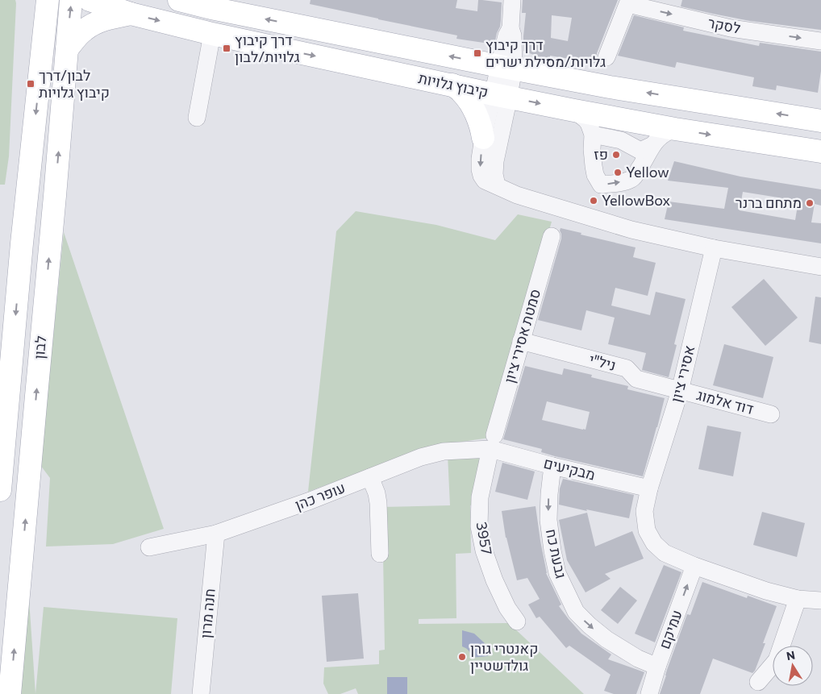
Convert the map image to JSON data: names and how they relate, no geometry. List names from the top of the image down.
{
  "streets": {
    "main road": ["קיבוץ גלויות", "לבון"],
    "street": [
      "לסקר",
      "סמטת אסירי ציון",
      "ניל\"י",
      "אסירי ציון",
      "דוד אלמוג",
      "מבקיעים",
      "עופר כהן",
      "3957",
      "גבעת כח",
      "חנה מרון",
      "עמיקם"
    ]
  },
  "crossings": [
    ["סמטת אסירי ציון", "ניל\"י"],
    ["סמטת אסירי ציון", "מבקיעים"],
    ["סמטת אסירי ציון", "עופר כהן"],
    ["סמטת אסירי ציון", "3957"],
    ["ניל\"י", "אסירי ציון"],
    ["ניל\"י", "דוד אלמוג"],
    ["אסירי ציון", "דוד אלמוג"],
    ["אסירי ציון", "מבקיעים"],
    ["אסירי ציון", "עמיקם"],
    ["מבקיעים", "עופר כהן"],
    ["מבקיעים", "3957"],
    ["מבקיעים", "גבעת כח"],
    ["עופר כהן", "3957"],
    ["עופר כהן", "חנה מרון"],
    ["גבעת כח", "עמיקם"]
  ],
  "one_way": ["גבעת כח"],
  "places": {
    "transit": ["דרך קיבוץ גלויות/לבון", "דרך קיבוץ גלויות/מסילת ישרים", "לבון/דרך קיבוץ גלויות"],
    "other": [
      "פז",
      "Yellow",
      "YellowBox",
      "מתחם ברנר",
      "קאנטרי גורן גולדשטיין"
    ]
  },
  "north": "top"
}
